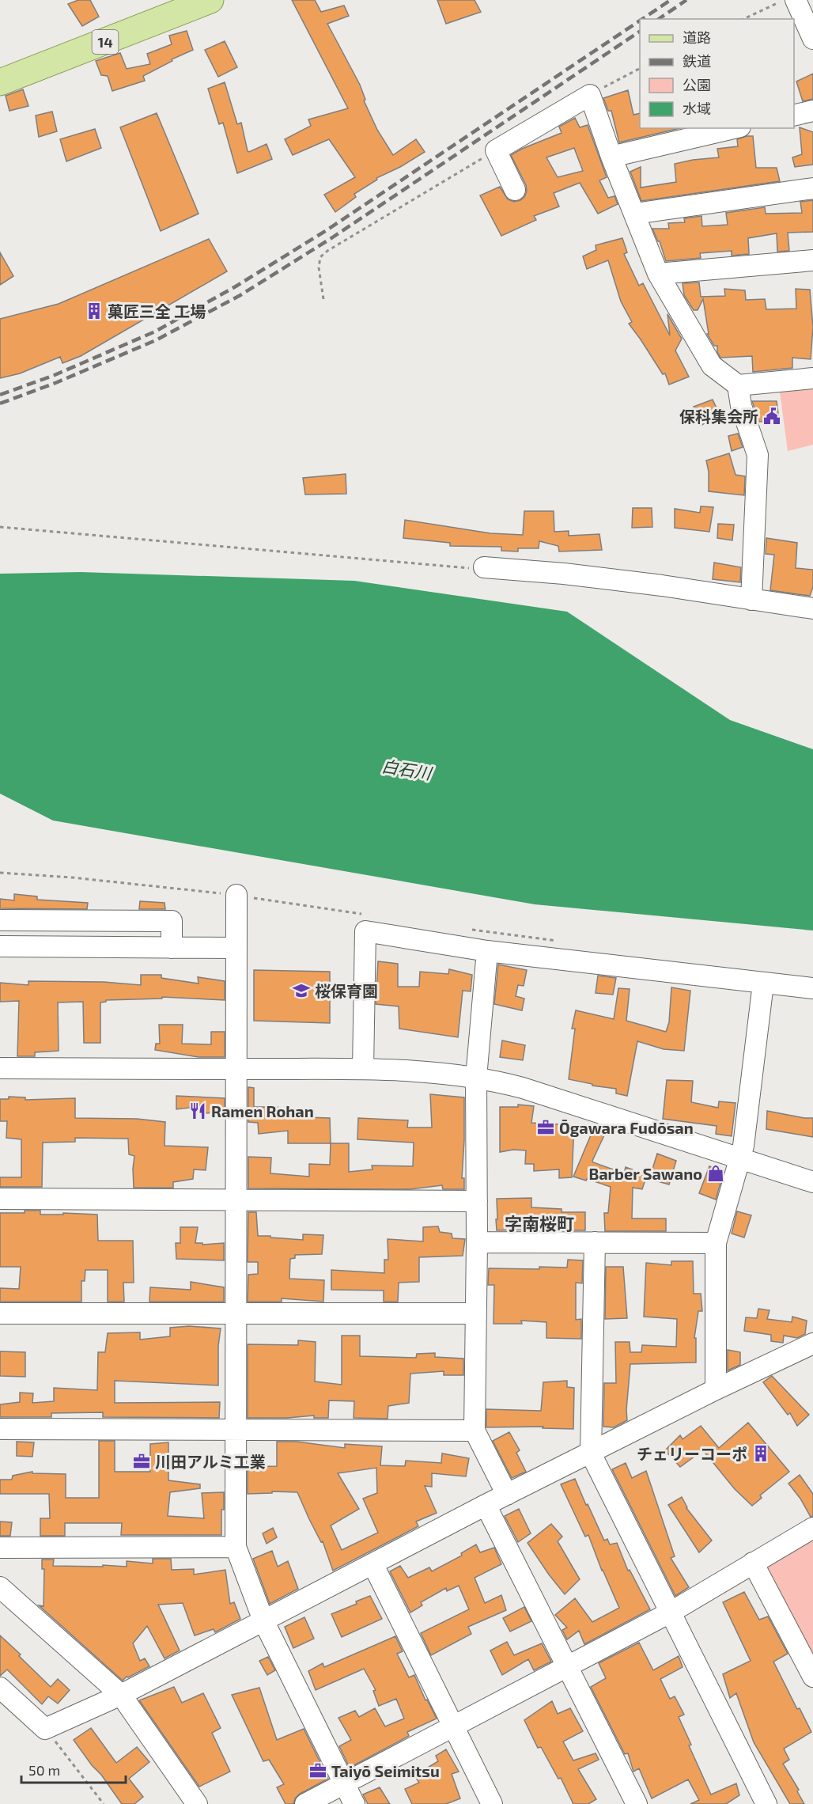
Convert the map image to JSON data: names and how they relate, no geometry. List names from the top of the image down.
{
  "streets": {
    "main road": ["14"]
  },
  "districts": ["字南桜町"],
  "water": ["白石川"],
  "places": {
    "building": ["菓匠三全 工場", "チェリーコーポ"],
    "public building": ["保科集会所"],
    "school or university": ["桜保育園"],
    "restaurant": ["Ramen Rohan"],
    "office": ["Ōgawara Fudōsan", "川田アルミ工業", "Taiyō Seimitsu"],
    "shop": ["Barber Sawano"]
  },
  "legend": [
    "道路",
    "鉄道",
    "公園",
    "水域"
  ],
  "scale_bar": "50 m"
}
